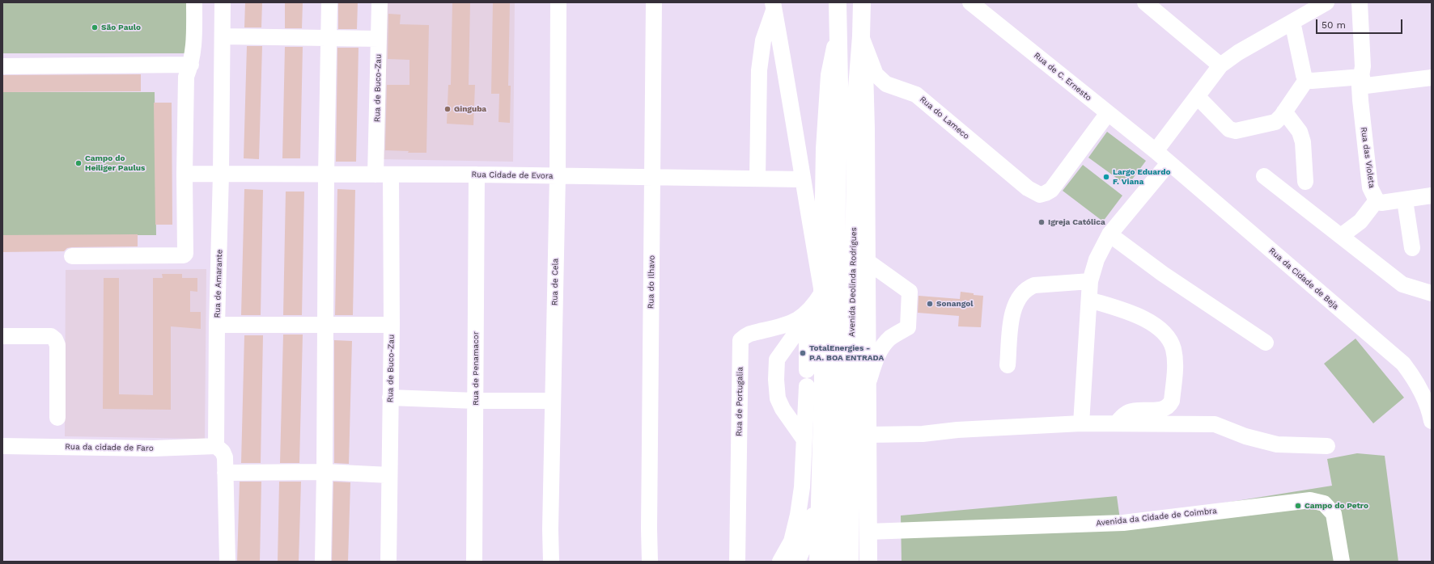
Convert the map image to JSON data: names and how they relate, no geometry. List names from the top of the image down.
{
  "streets": {
    "main road": ["Avenida Deolinda Rodrigues"],
    "street": [
      "Rua de C. Ernesto",
      "Rua de Buco-Zau",
      "Rua do Lameco",
      "Rua das Violeta",
      "Rua Cidade de Evora",
      "Rua da Cidade de Beja",
      "Rua de Cela",
      "Rua do Ilhavo",
      "Rua de Amarante",
      "Rua de Penamacor",
      "Rua de Portugalia",
      "Rua da cidade de Faro",
      "Avenida da Cidade de Coimbra"
    ]
  },
  "crossings": [
    ["Rua de C. Ernesto", "Rua do Lameco"],
    ["Rua de C. Ernesto", "Rua da Cidade de Beja"],
    ["Rua de Buco-Zau", "Rua Cidade de Evora"],
    ["Rua do Lameco", "Avenida Deolinda Rodrigues"],
    ["Rua Cidade de Evora", "Rua de Cela"],
    ["Rua Cidade de Evora", "Rua do Ilhavo"],
    ["Rua Cidade de Evora", "Rua de Amarante"],
    ["Rua Cidade de Evora", "Rua de Penamacor"],
    ["Rua de Amarante", "Rua da cidade de Faro"]
  ],
  "places": [
    "São Paulo",
    "Ginguba",
    "Campo do Heiliger Paulus",
    "Largo Eduardo F. Viana",
    "Igreja Católica",
    "Sonangol",
    "TotalEnergies - P.A. BOA ENTRADA",
    "Campo do Petro"
  ],
  "scale_bar": "50 m"
}
